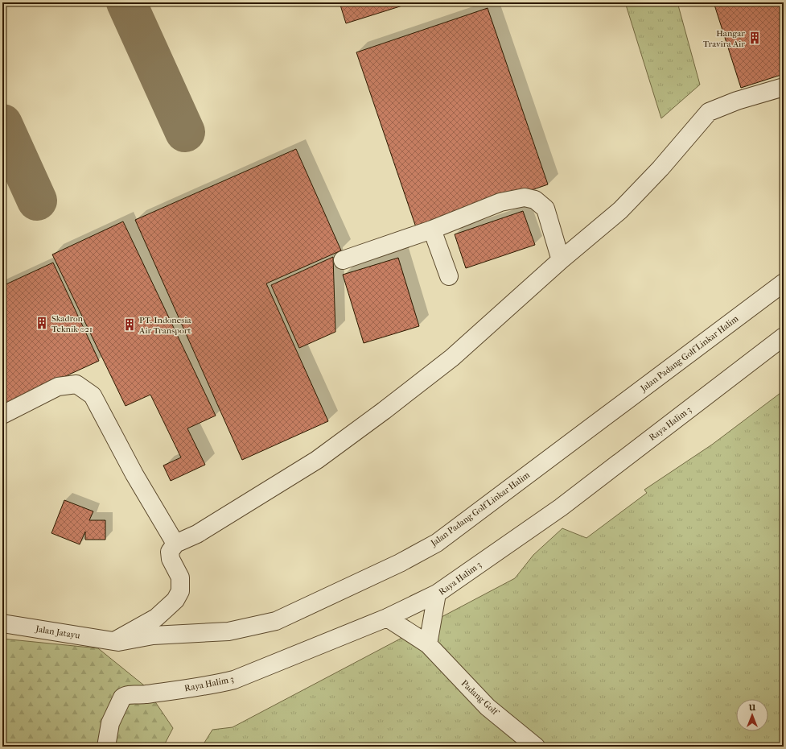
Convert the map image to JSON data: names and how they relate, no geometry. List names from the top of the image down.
{
  "streets": {
    "lane": [
      "Jalan Padang Golf Linkar Halim",
      "Raya Halim 3",
      "Jalan Jatayu",
      "Padang Golf"
    ]
  },
  "crossings": [
    ["Jalan Padang Golf Linkar Halim", "Jalan Jatayu"],
    ["Raya Halim 3", "Padang Golf"]
  ],
  "places": {
    "building": ["Hangar Travira Air", "Skadron Teknik 021", "PT. Indonesia Air Transport"]
  },
  "north": "top"
}
